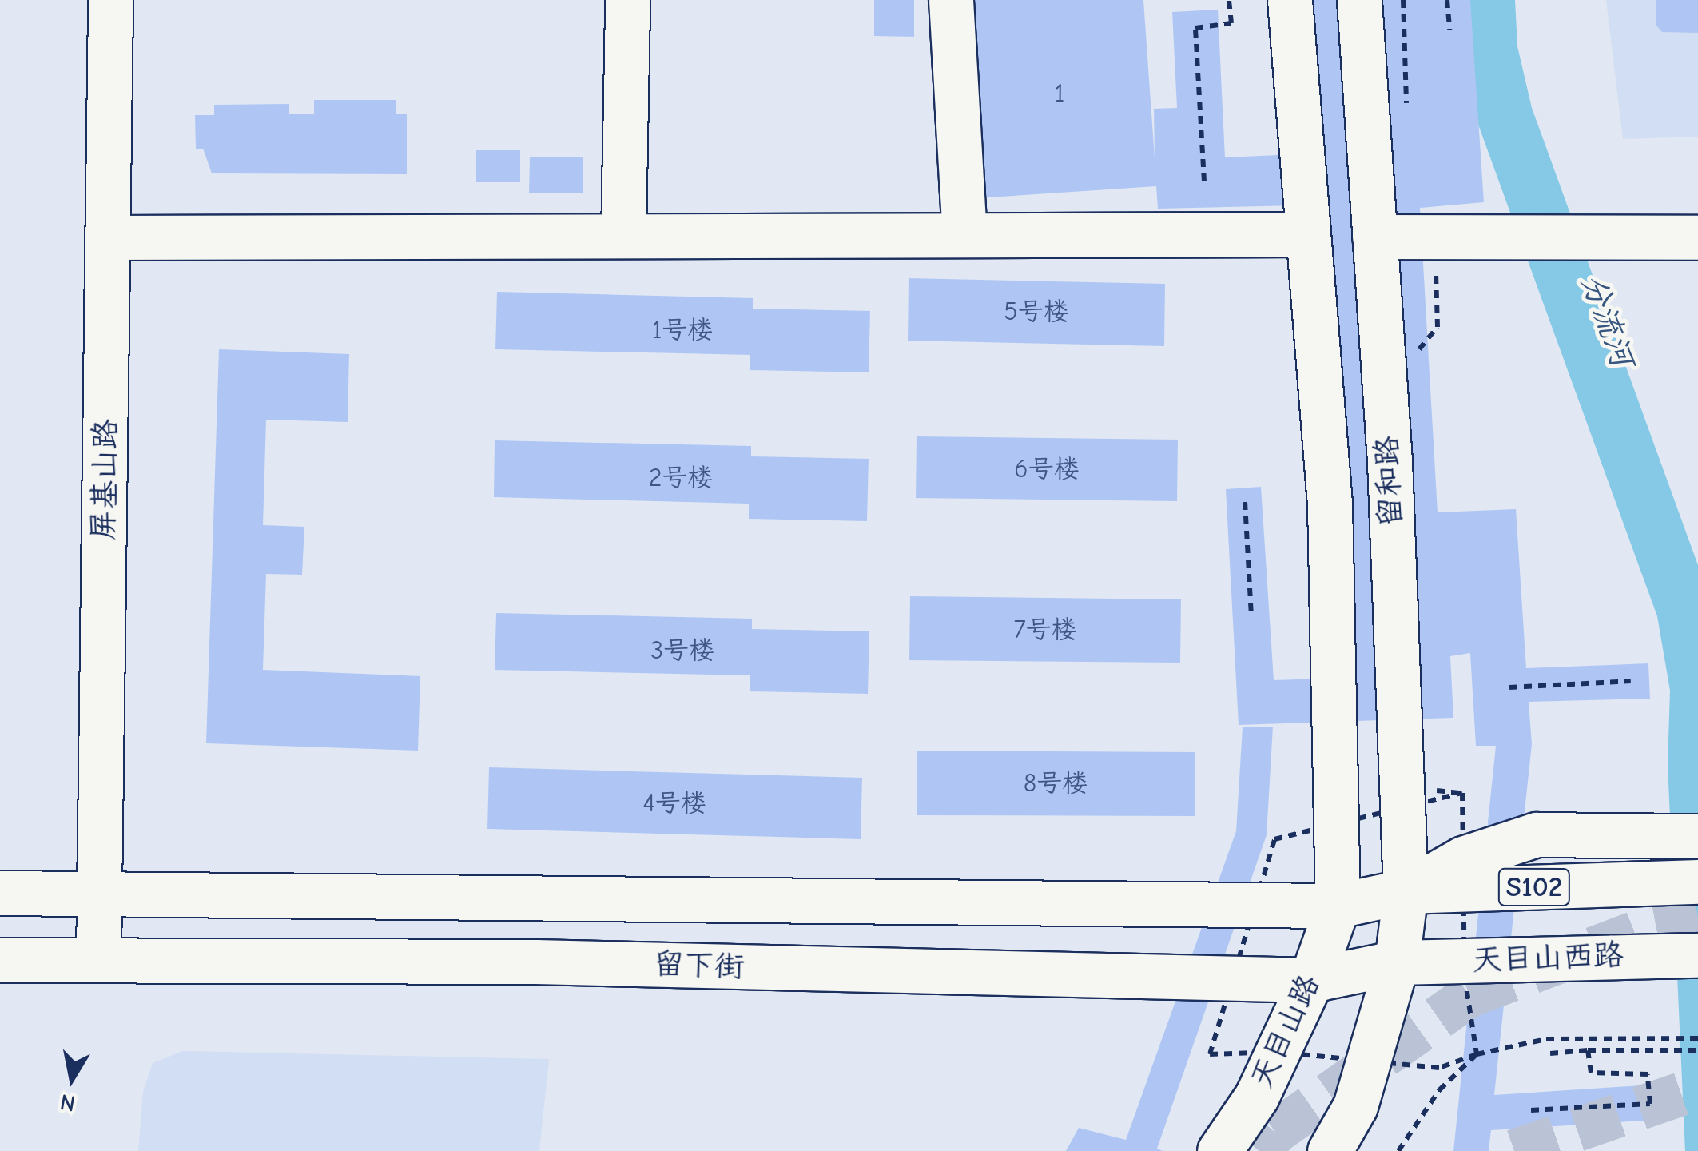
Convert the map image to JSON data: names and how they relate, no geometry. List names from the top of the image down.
{
  "streets": {
    "main road": [
      "屏基山路",
      "留和路",
      "S102",
      "天目山西路",
      "留下街",
      "天目山路"
    ]
  },
  "crossings": [
    ["屏基山路", "留下街"],
    ["留和路", "S102"],
    ["留和路", "天目山西路"],
    ["留和路", "留下街"],
    ["留和路", "天目山路"],
    ["S102", "天目山路"],
    ["天目山西路", "留下街"],
    ["留下街", "天目山路"]
  ],
  "water": ["分流河"],
  "house_numbers": [
    "1",
    "5号楼",
    "1号楼",
    "6号楼",
    "2号楼",
    "7号楼",
    "3号楼",
    "8号楼",
    "4号楼"
  ],
  "north": "bottom"
}
